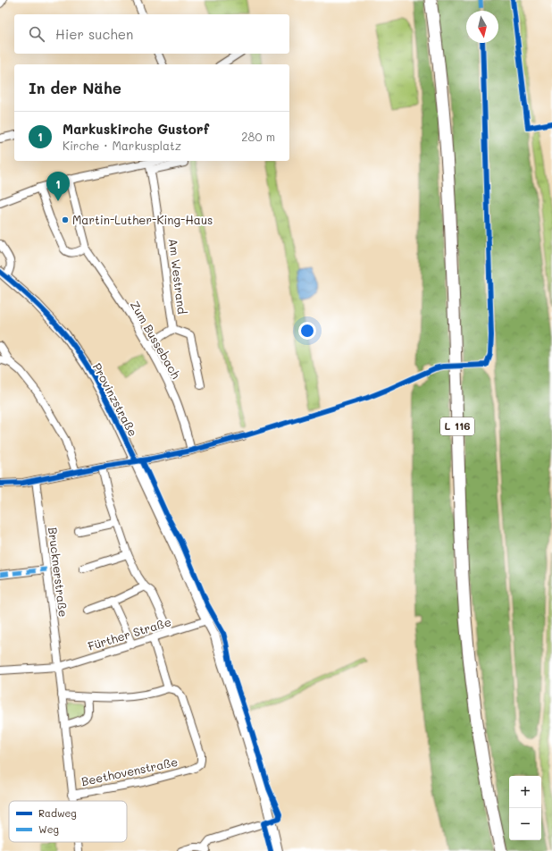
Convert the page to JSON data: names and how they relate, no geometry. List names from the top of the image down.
{
  "streets": {
    "main road": ["L 116"],
    "street": [
      "Am Westrand",
      "Zum Bussebach",
      "Provinzstraße",
      "Brucknerstraße",
      "Fürther Straße",
      "Beethovenstraße"
    ]
  },
  "crossings": [
    ["Am Westrand", "Zum Bussebach"],
    ["Provinzstraße", "Fürther Straße"],
    ["Brucknerstraße", "Fürther Straße"]
  ],
  "places": ["Martin-Luther-King-Haus"],
  "legend": ["Radweg", "Weg"],
  "north": "bottom",
  "page": {
    "search": "Hier suchen",
    "heading": "In der Nähe",
    "list": [
      {
        "mark": "1",
        "name": "Markuskirche Gustorf",
        "note": "Kirche · Markusplatz",
        "value": "280 m"
      }
    ],
    "pins": "1",
    "map_buttons": ["+", "−"]
  }
}
